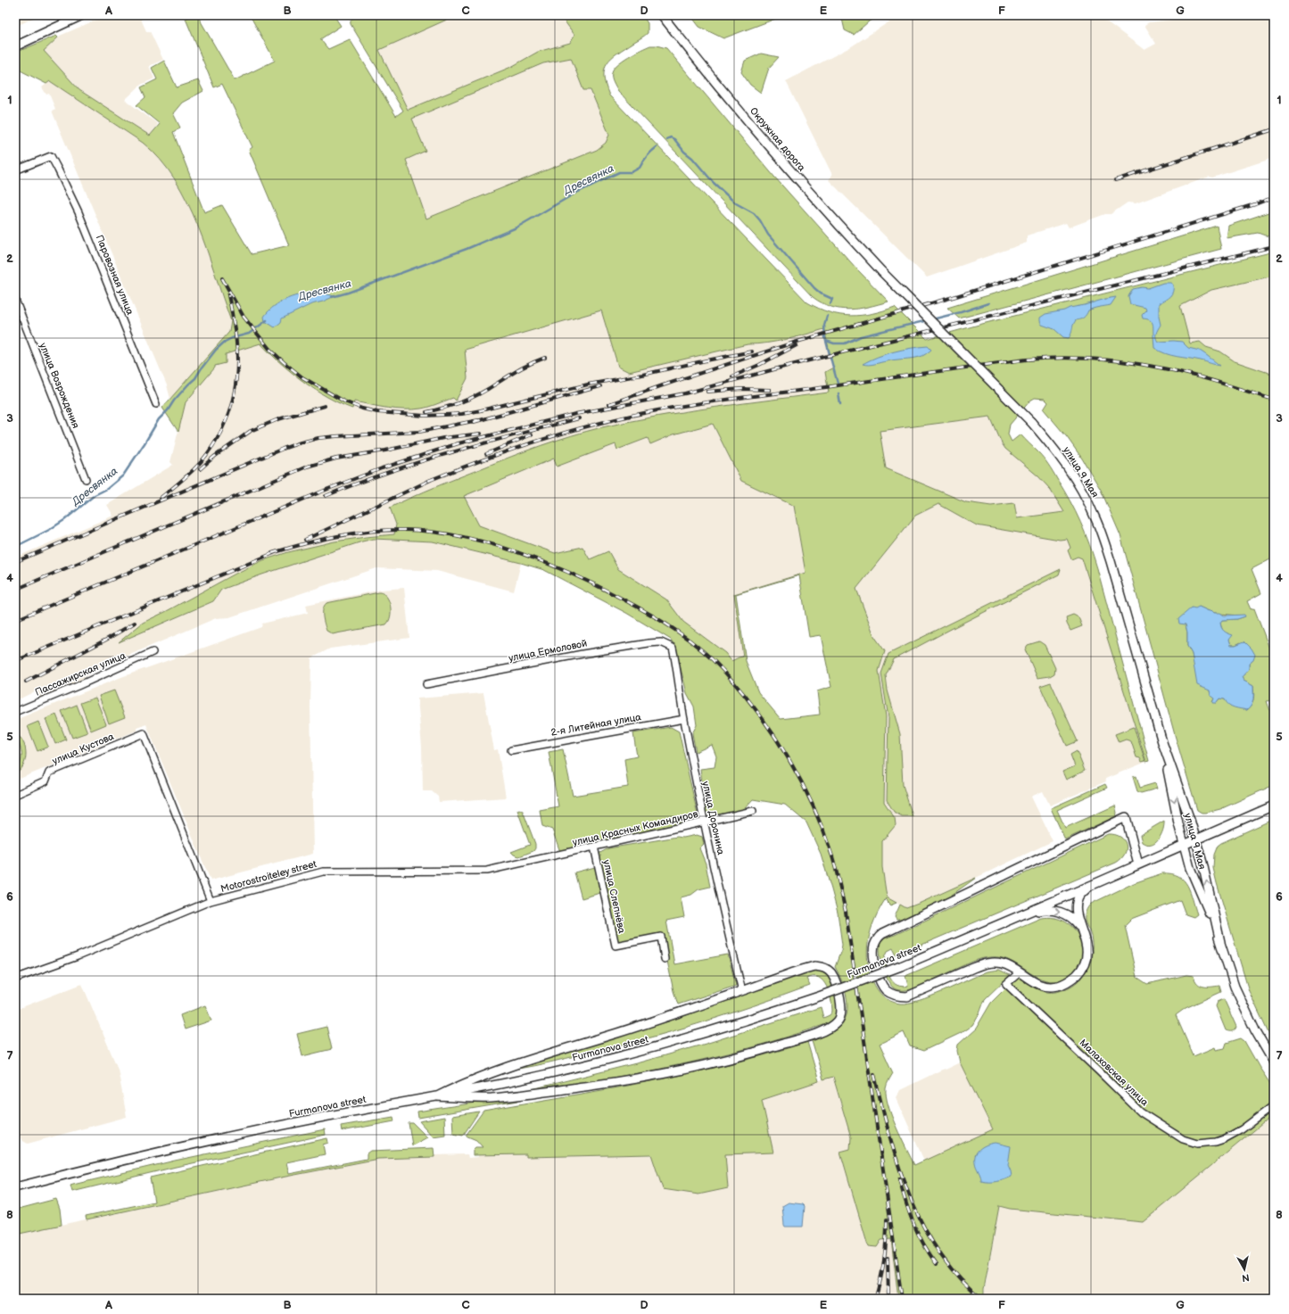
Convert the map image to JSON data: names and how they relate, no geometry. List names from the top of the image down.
{
  "streets": {
    "main road": ["Окружная дорога", "улица 9 Мая", "Furmanova street"],
    "street": [
      "Паровозная улица",
      "улица Возрождения",
      "улица Ермоловой",
      "Пассажирская улица",
      "2-я Литейная улица",
      "улица Кустова",
      "улица Доронина",
      "улица Красных Командиров",
      "Motorostroiteley street",
      "улица Слепнёва",
      "Малаховская улица"
    ]
  },
  "crossings": [
    ["Окружная дорога", "улица 9 Мая"],
    ["улица 9 Мая", "Furmanova street"],
    ["улица Ермоловой", "улица Доронина"],
    ["2-я Литейная улица", "улица Доронина"],
    ["улица Кустова", "Motorostroiteley street"],
    ["улица Доронина", "улица Красных Командиров"],
    ["улица Красных Командиров", "Motorostroiteley street"],
    ["улица Красных Командиров", "улица Слепнёва"]
  ],
  "water": ["Дресвянка"],
  "north": "bottom",
  "grid": {
    "columns": [
      "A",
      "B",
      "C",
      "D",
      "E",
      "F",
      "G"
    ],
    "rows": [
      "1",
      "2",
      "3",
      "4",
      "5",
      "6",
      "7",
      "8"
    ]
  }
}
